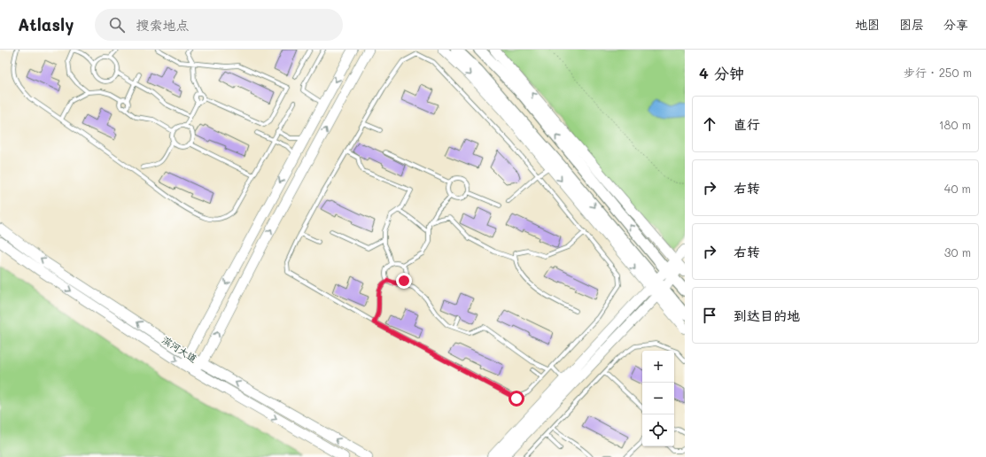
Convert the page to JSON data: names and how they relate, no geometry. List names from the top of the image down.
{
  "streets": {
    "street": ["滨河大道"]
  },
  "page": {
    "header": "Atlasly",
    "search": "搜索地点",
    "nav": ["地图", "图层", "分享"],
    "heading": ["4 分钟", "步行 · 250 m"],
    "list": [
      ["直行", "180 m"],
      ["右转", "40 m"],
      ["右转", "30 m"],
      "到达目的地"
    ],
    "map_buttons": ["+", "−"]
  }
}
